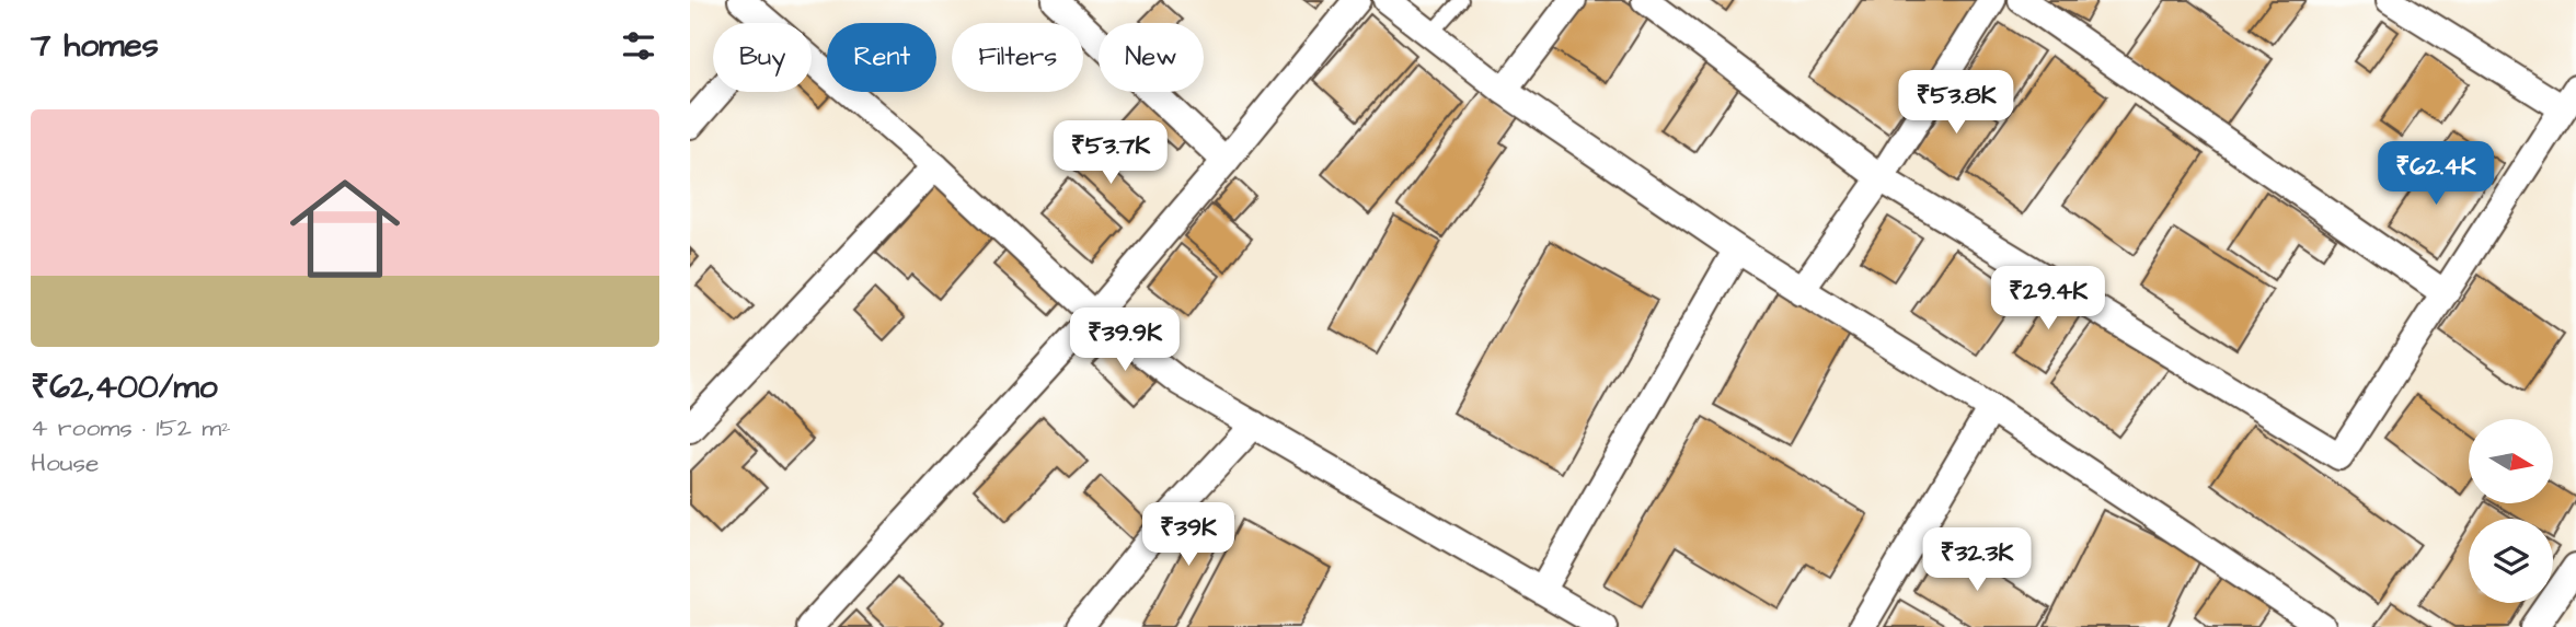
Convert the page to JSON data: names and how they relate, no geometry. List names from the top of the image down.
{
  "north": "right",
  "page": {
    "heading": "7 homes",
    "chip": [
      "Buy",
      "Rent",
      "Filters",
      "New"
    ],
    "price": [
      "₹53.8K",
      "₹53.7K",
      "₹62.4K",
      "₹29.4K",
      "₹39.9K",
      "₹39K",
      "₹32.3K"
    ],
    "list": [
      {
        "name": "₹62,400/mo",
        "note": "4 rooms · 152 m² · House"
      }
    ]
  }
}
